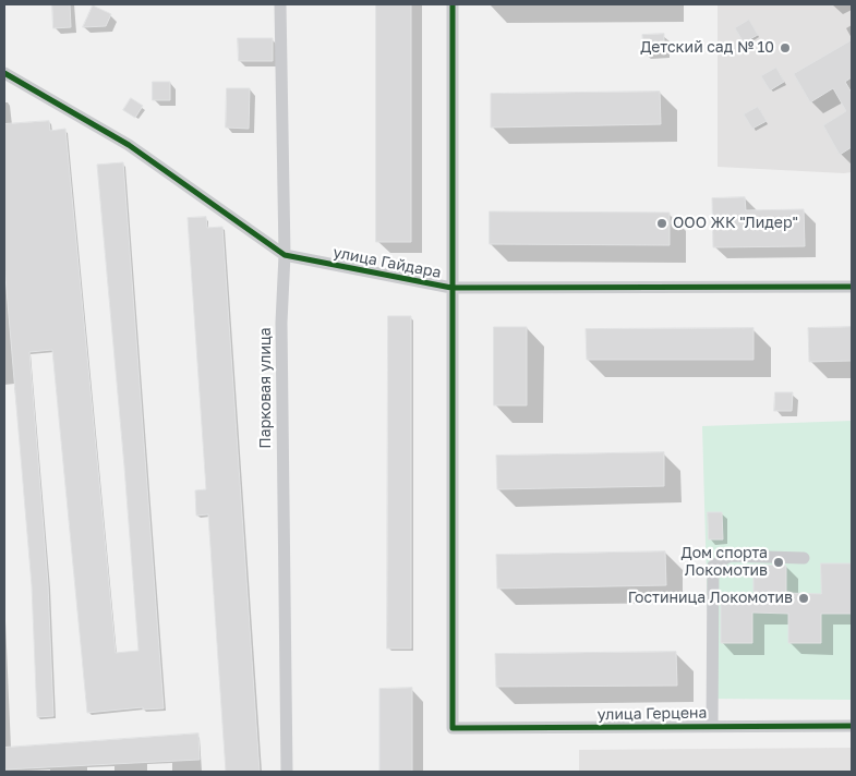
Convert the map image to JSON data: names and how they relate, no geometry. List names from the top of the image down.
{
  "streets": {
    "street": ["улица Гайдара", "Парковая улица", "улица Герцена"]
  },
  "crossings": [
    ["улица Гайдара", "Парковая улица"],
    ["улица Гайдара", "улица Герцена"]
  ],
  "places": [
    "Детский сад № 10",
    "ООО ЖК \"Лидер\"",
    "Дом спорта Локомотив",
    "Гостиница Локомотив"
  ]
}
